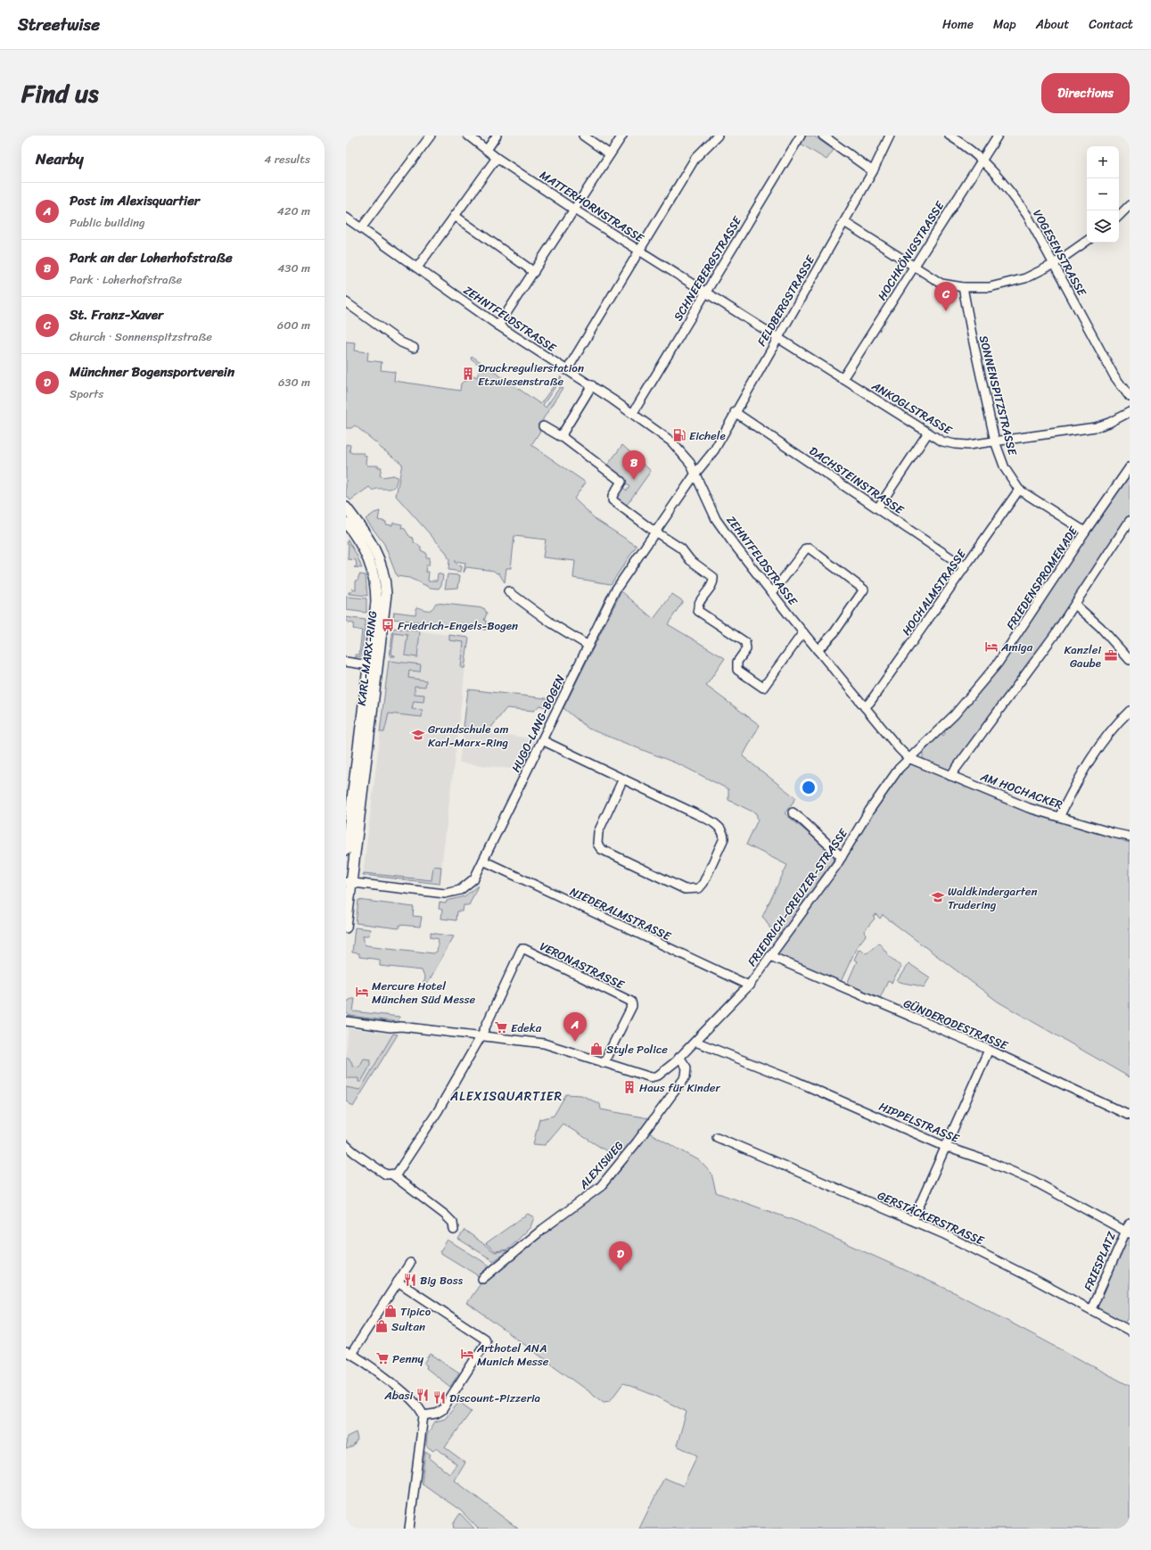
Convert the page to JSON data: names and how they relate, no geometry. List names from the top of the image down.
{
  "streets": {
    "main road": ["KARL-MARX-RING"],
    "street": [
      "MATTERHORNSTRASSE",
      "HOCHKÖNIGSTRASSE",
      "VOGESENSTRASSE",
      "SCHNEEBERGSTRASSE",
      "FELDBERGSTRASSE",
      "ZEHNTFELDSTRASSE",
      "SONNENSPITZSTRASSE",
      "ANKOGLSTRASSE",
      "DACHSTEINSTRASSE",
      "FRIEDENSPROMENADE",
      "HOCHALMSTRASSE",
      "HUGO-LANG-BOGEN",
      "AM HOCHACKER",
      "FRIEDRICH-CREUZER-STRASSE",
      "NIEDERALMSTRASSE",
      "VERONASTRASSE",
      "GÜNDERODESTRASSE",
      "HIPPELSTRASSE",
      "ALEXISWEG",
      "GERSTÄCKERSTRASSE",
      "FRIESPLATZ"
    ]
  },
  "crossings": [
    ["MATTERHORNSTRASSE", "SCHNEEBERGSTRASSE"],
    ["MATTERHORNSTRASSE", "ANKOGLSTRASSE"],
    ["HOCHKÖNIGSTRASSE", "VOGESENSTRASSE"],
    ["HOCHKÖNIGSTRASSE", "ANKOGLSTRASSE"],
    ["SCHNEEBERGSTRASSE", "ZEHNTFELDSTRASSE"],
    ["SCHNEEBERGSTRASSE", "ANKOGLSTRASSE"],
    ["FELDBERGSTRASSE", "ZEHNTFELDSTRASSE"],
    ["FELDBERGSTRASSE", "ANKOGLSTRASSE"],
    ["FELDBERGSTRASSE", "DACHSTEINSTRASSE"],
    ["FELDBERGSTRASSE", "HUGO-LANG-BOGEN"],
    ["ZEHNTFELDSTRASSE", "FRIEDENSPROMENADE"],
    ["ZEHNTFELDSTRASSE", "HOCHALMSTRASSE"],
    ["ZEHNTFELDSTRASSE", "HUGO-LANG-BOGEN"],
    ["ZEHNTFELDSTRASSE", "AM HOCHACKER"],
    ["ZEHNTFELDSTRASSE", "FRIEDRICH-CREUZER-STRASSE"],
    ["SONNENSPITZSTRASSE", "ANKOGLSTRASSE"],
    ["SONNENSPITZSTRASSE", "FRIEDENSPROMENADE"],
    ["SONNENSPITZSTRASSE", "HOCHALMSTRASSE"],
    ["DACHSTEINSTRASSE", "HOCHALMSTRASSE"],
    ["FRIEDENSPROMENADE", "AM HOCHACKER"],
    ["FRIEDENSPROMENADE", "FRIEDRICH-CREUZER-STRASSE"],
    ["KARL-MARX-RING", "HUGO-LANG-BOGEN"],
    ["HUGO-LANG-BOGEN", "NIEDERALMSTRASSE"],
    ["AM HOCHACKER", "FRIEDRICH-CREUZER-STRASSE"],
    ["FRIEDRICH-CREUZER-STRASSE", "NIEDERALMSTRASSE"],
    ["FRIEDRICH-CREUZER-STRASSE", "VERONASTRASSE"],
    ["FRIEDRICH-CREUZER-STRASSE", "GÜNDERODESTRASSE"],
    ["FRIEDRICH-CREUZER-STRASSE", "HIPPELSTRASSE"],
    ["FRIEDRICH-CREUZER-STRASSE", "ALEXISWEG"],
    ["HIPPELSTRASSE", "FRIESPLATZ"],
    ["GERSTÄCKERSTRASSE", "FRIESPLATZ"]
  ],
  "districts": ["ALEXISQUARTIER"],
  "places": {
    "building": ["Druckregulierstation Etzwiesenstraße", "Haus für Kinder"],
    "fuel station": ["Eichele"],
    "bus stop": ["Friedrich-Engels-Bogen"],
    "hotel": ["Amiga", "Mercure Hotel München Süd Messe", "Arthotel ANA Munich Messe"],
    "office": ["Kanzlei Gaube"],
    "school or university": ["Grundschule am Karl-Marx-Ring", "Waldkindergarten Trudering"],
    "supermarket": ["Edeka", "Penny"],
    "shop": ["Style Police", "Tipico", "Sultan"],
    "restaurant": ["Big Boss", "Abasi", "Discount-Pizzeria"]
  },
  "page": {
    "header": "Streetwise",
    "nav": [
      "Home",
      "Map",
      "About",
      "Contact"
    ],
    "title": "Find us",
    "buttons": "Directions",
    "heading": ["Nearby", "4 results"],
    "map_buttons": ["+", "−"],
    "list": [
      {
        "mark": "A",
        "name": "Post im Alexisquartier",
        "note": "Public building",
        "value": "420 m"
      },
      {
        "mark": "B",
        "name": "Park an der Loherhofstraße",
        "note": "Park · Loherhofstraße",
        "value": "430 m"
      },
      {
        "mark": "C",
        "name": "St. Franz-Xaver",
        "note": "Church · Sonnenspitzstraße",
        "value": "600 m"
      },
      {
        "mark": "D",
        "name": "Münchner Bogensportverein",
        "note": "Sports",
        "value": "630 m"
      }
    ],
    "pins": [
      "C",
      "B",
      "A",
      "D"
    ]
  }
}
